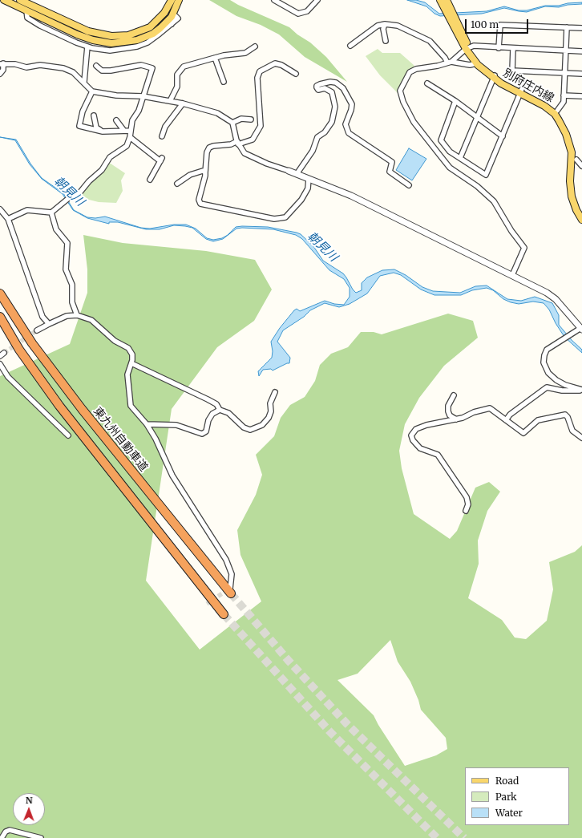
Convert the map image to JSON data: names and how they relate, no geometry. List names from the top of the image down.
{
  "streets": {
    "highway": ["東九州自動車道"],
    "main road": ["別府庄内線"]
  },
  "water": ["朝見川"],
  "legend": ["Road", "Park", "Water"],
  "scale_bar": "100 m",
  "north": "top"
}
